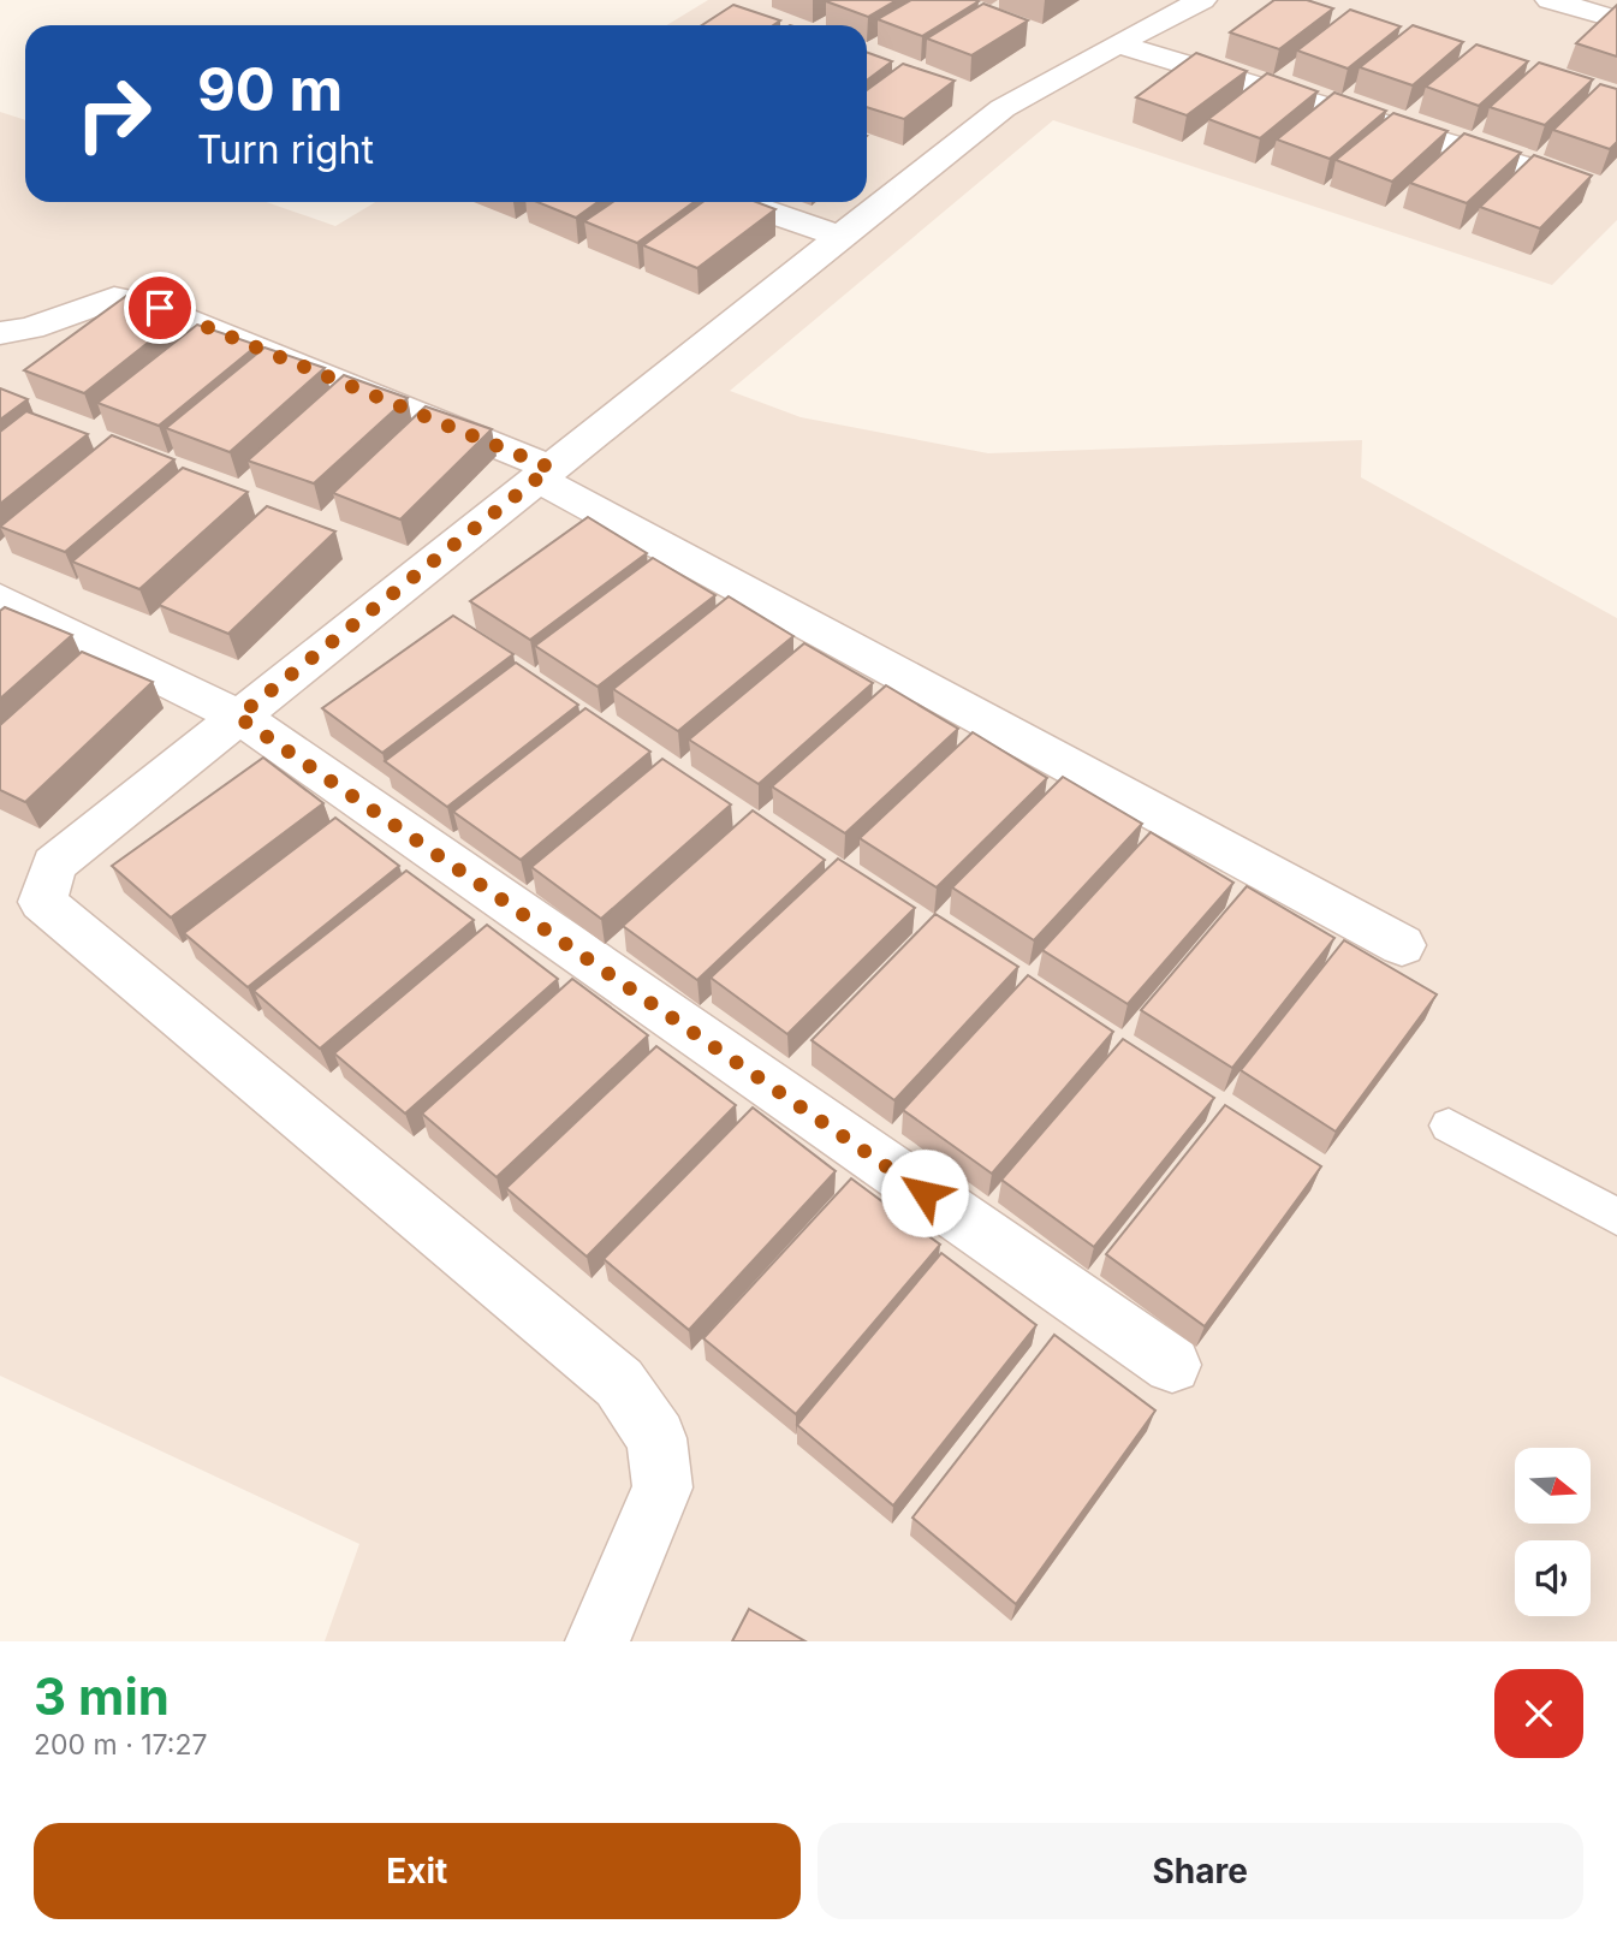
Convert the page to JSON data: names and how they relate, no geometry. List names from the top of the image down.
{
  "north": "right",
  "page": {
    "turn": ["90 m", "Turn right"],
    "heading": ["3 min", "200 m · 17:27"],
    "buttons": ["Exit", "Share"]
  }
}
